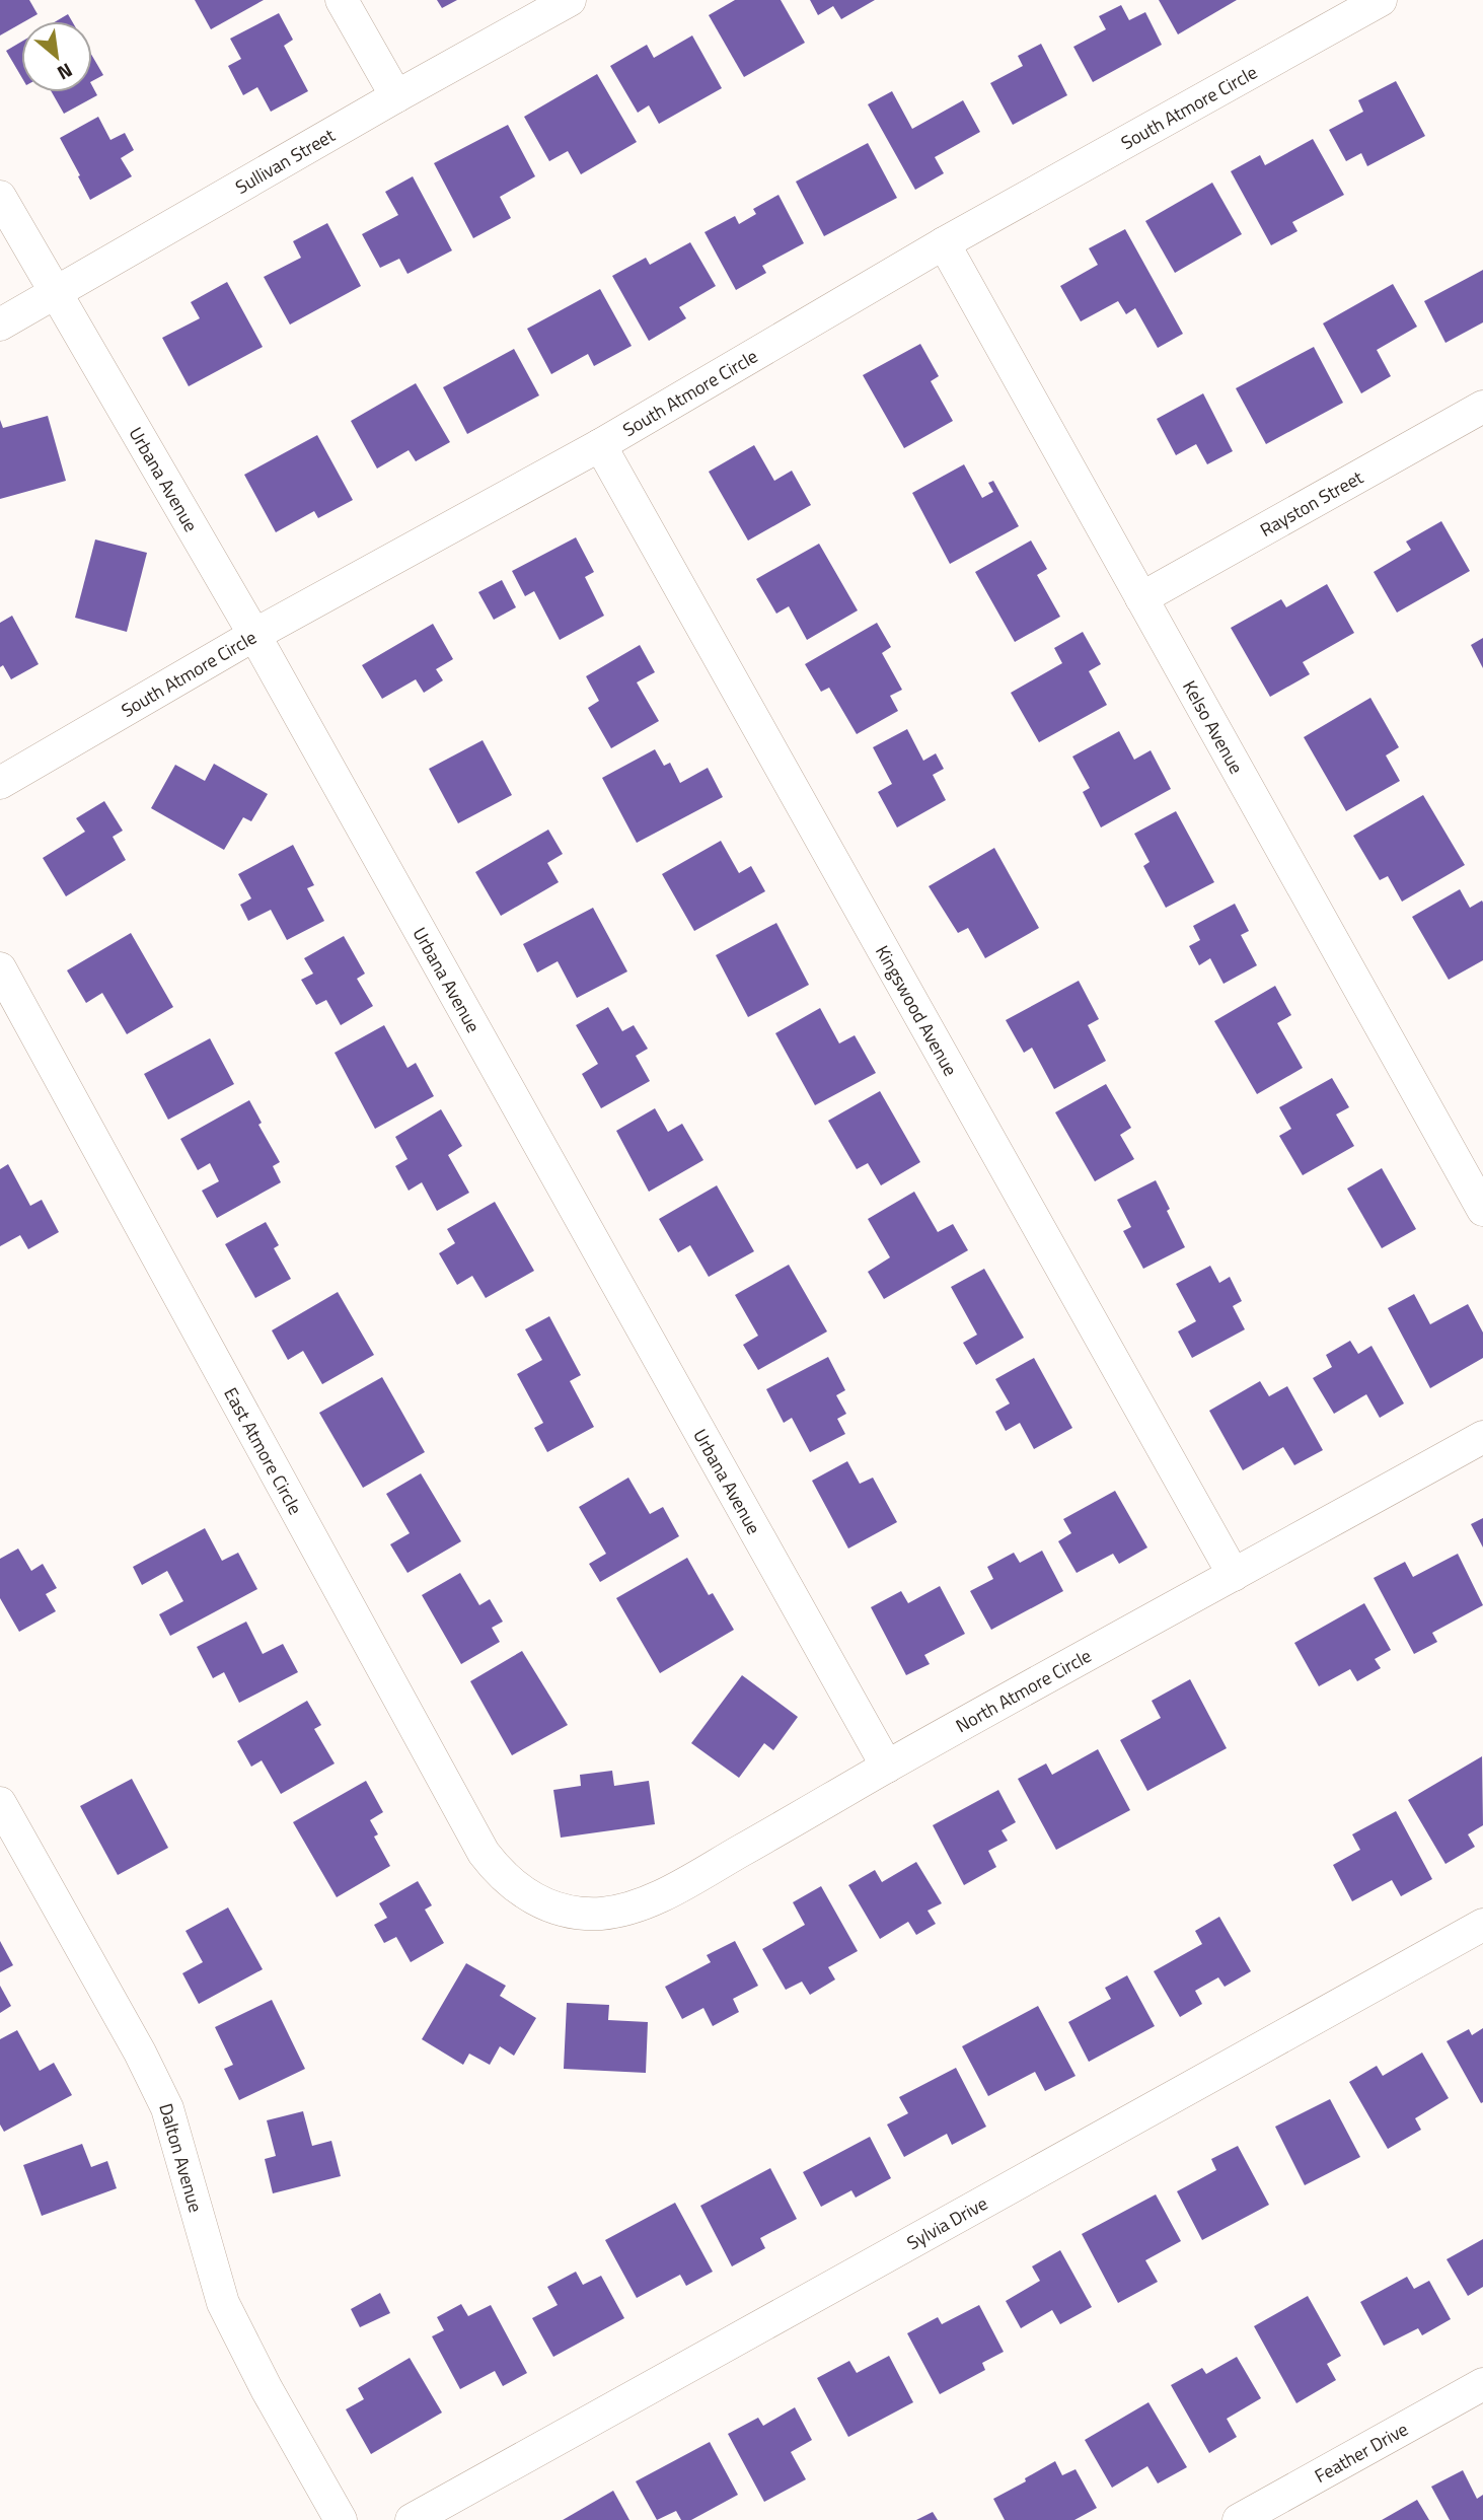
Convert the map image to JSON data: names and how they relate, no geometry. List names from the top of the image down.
{
  "streets": {
    "street": [
      "South Atmore Circle",
      "Sullivan Street",
      "Urbana Avenue",
      "Rayston Street",
      "Kelso Avenue",
      "Kingswood Avenue",
      "East Atmore Circle",
      "North Atmore Circle",
      "Dalton Avenue",
      "Sylvia Drive",
      "Feather Drive"
    ]
  },
  "crossings": [
    ["South Atmore Circle", "Urbana Avenue"],
    ["South Atmore Circle", "Kelso Avenue"],
    ["South Atmore Circle", "Kingswood Avenue"],
    ["Sullivan Street", "Urbana Avenue"],
    ["Urbana Avenue", "North Atmore Circle"],
    ["Rayston Street", "Kelso Avenue"],
    ["Kingswood Avenue", "North Atmore Circle"],
    ["East Atmore Circle", "North Atmore Circle"]
  ],
  "north": "bottom right"
}
